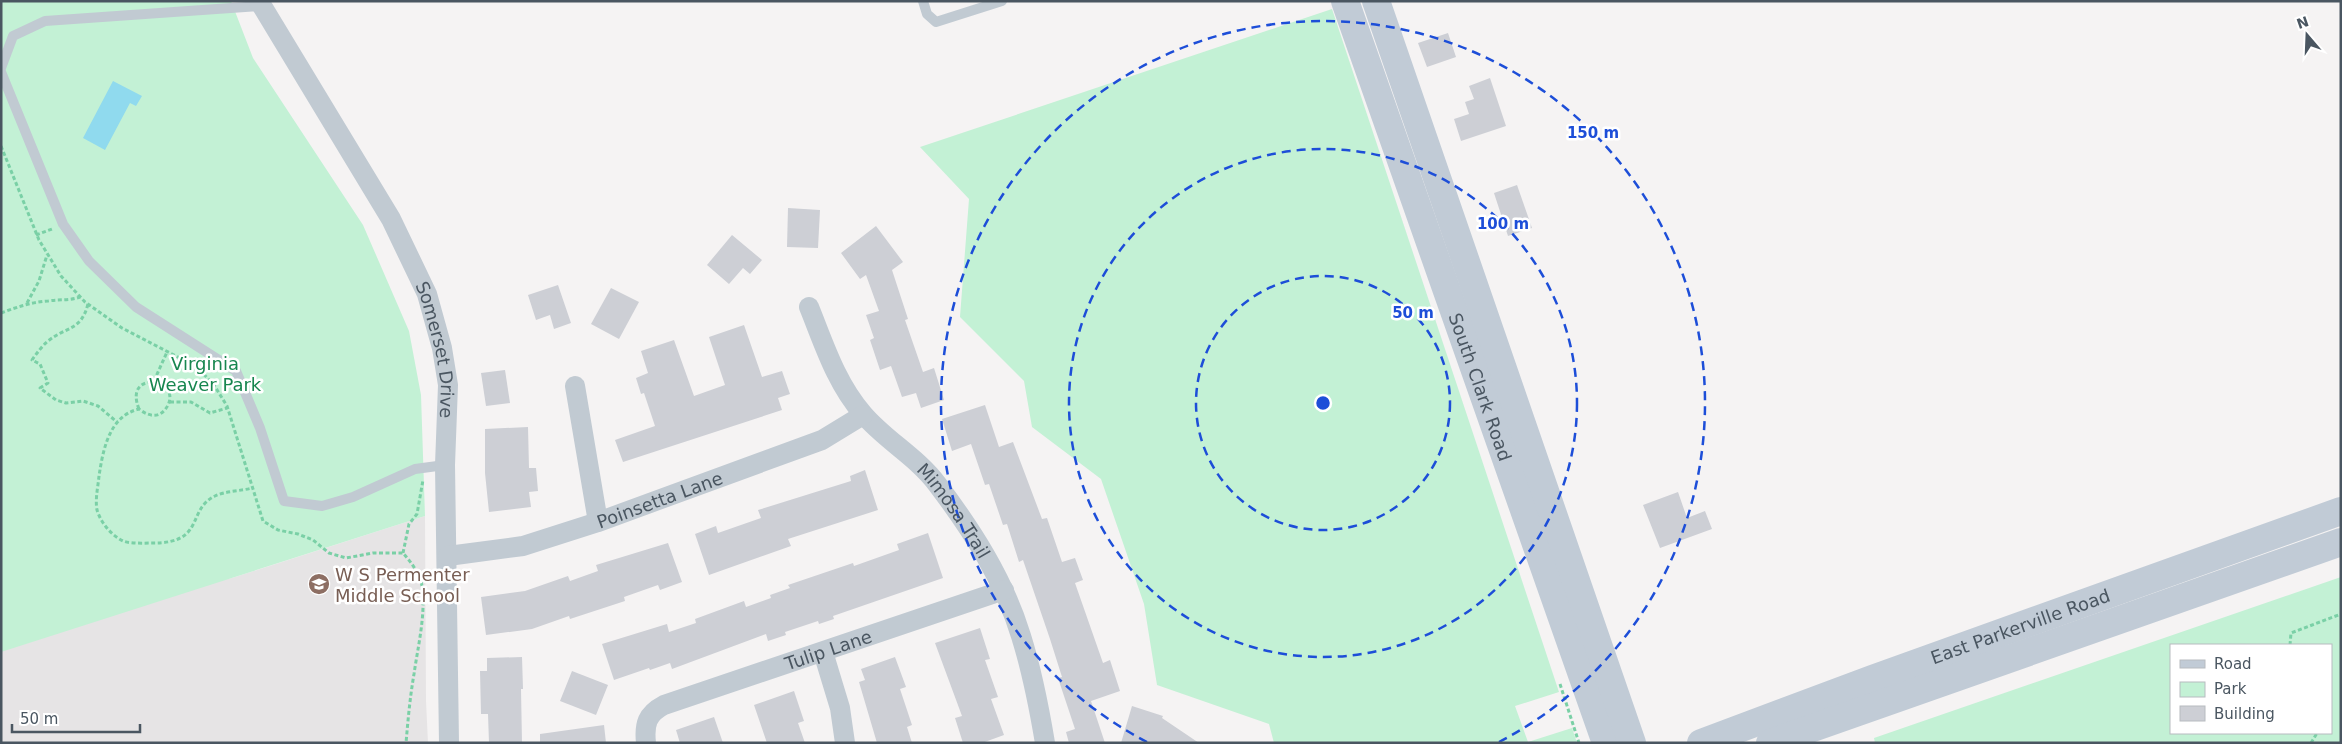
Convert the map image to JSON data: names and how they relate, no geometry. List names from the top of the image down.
{
  "streets": {
    "main road": ["South Clark Road", "East Parkerville Road"],
    "street": [
      "Somerset Drive",
      "Poinsetta Lane",
      "Mimosa Trail",
      "Tulip Lane"
    ]
  },
  "crossings": [
    ["Somerset Drive", "Poinsetta Lane"],
    ["Poinsetta Lane", "Mimosa Trail"],
    ["Mimosa Trail", "Tulip Lane"]
  ],
  "parks": ["Virginia Weaver Park"],
  "places": {
    "school or university": ["W S Permenter Middle School"]
  },
  "legend": ["Road", "Park", "Building"],
  "scale_bar": "50 m",
  "north": "top",
  "rings": ["150 m", "100 m", "50 m"]
}
